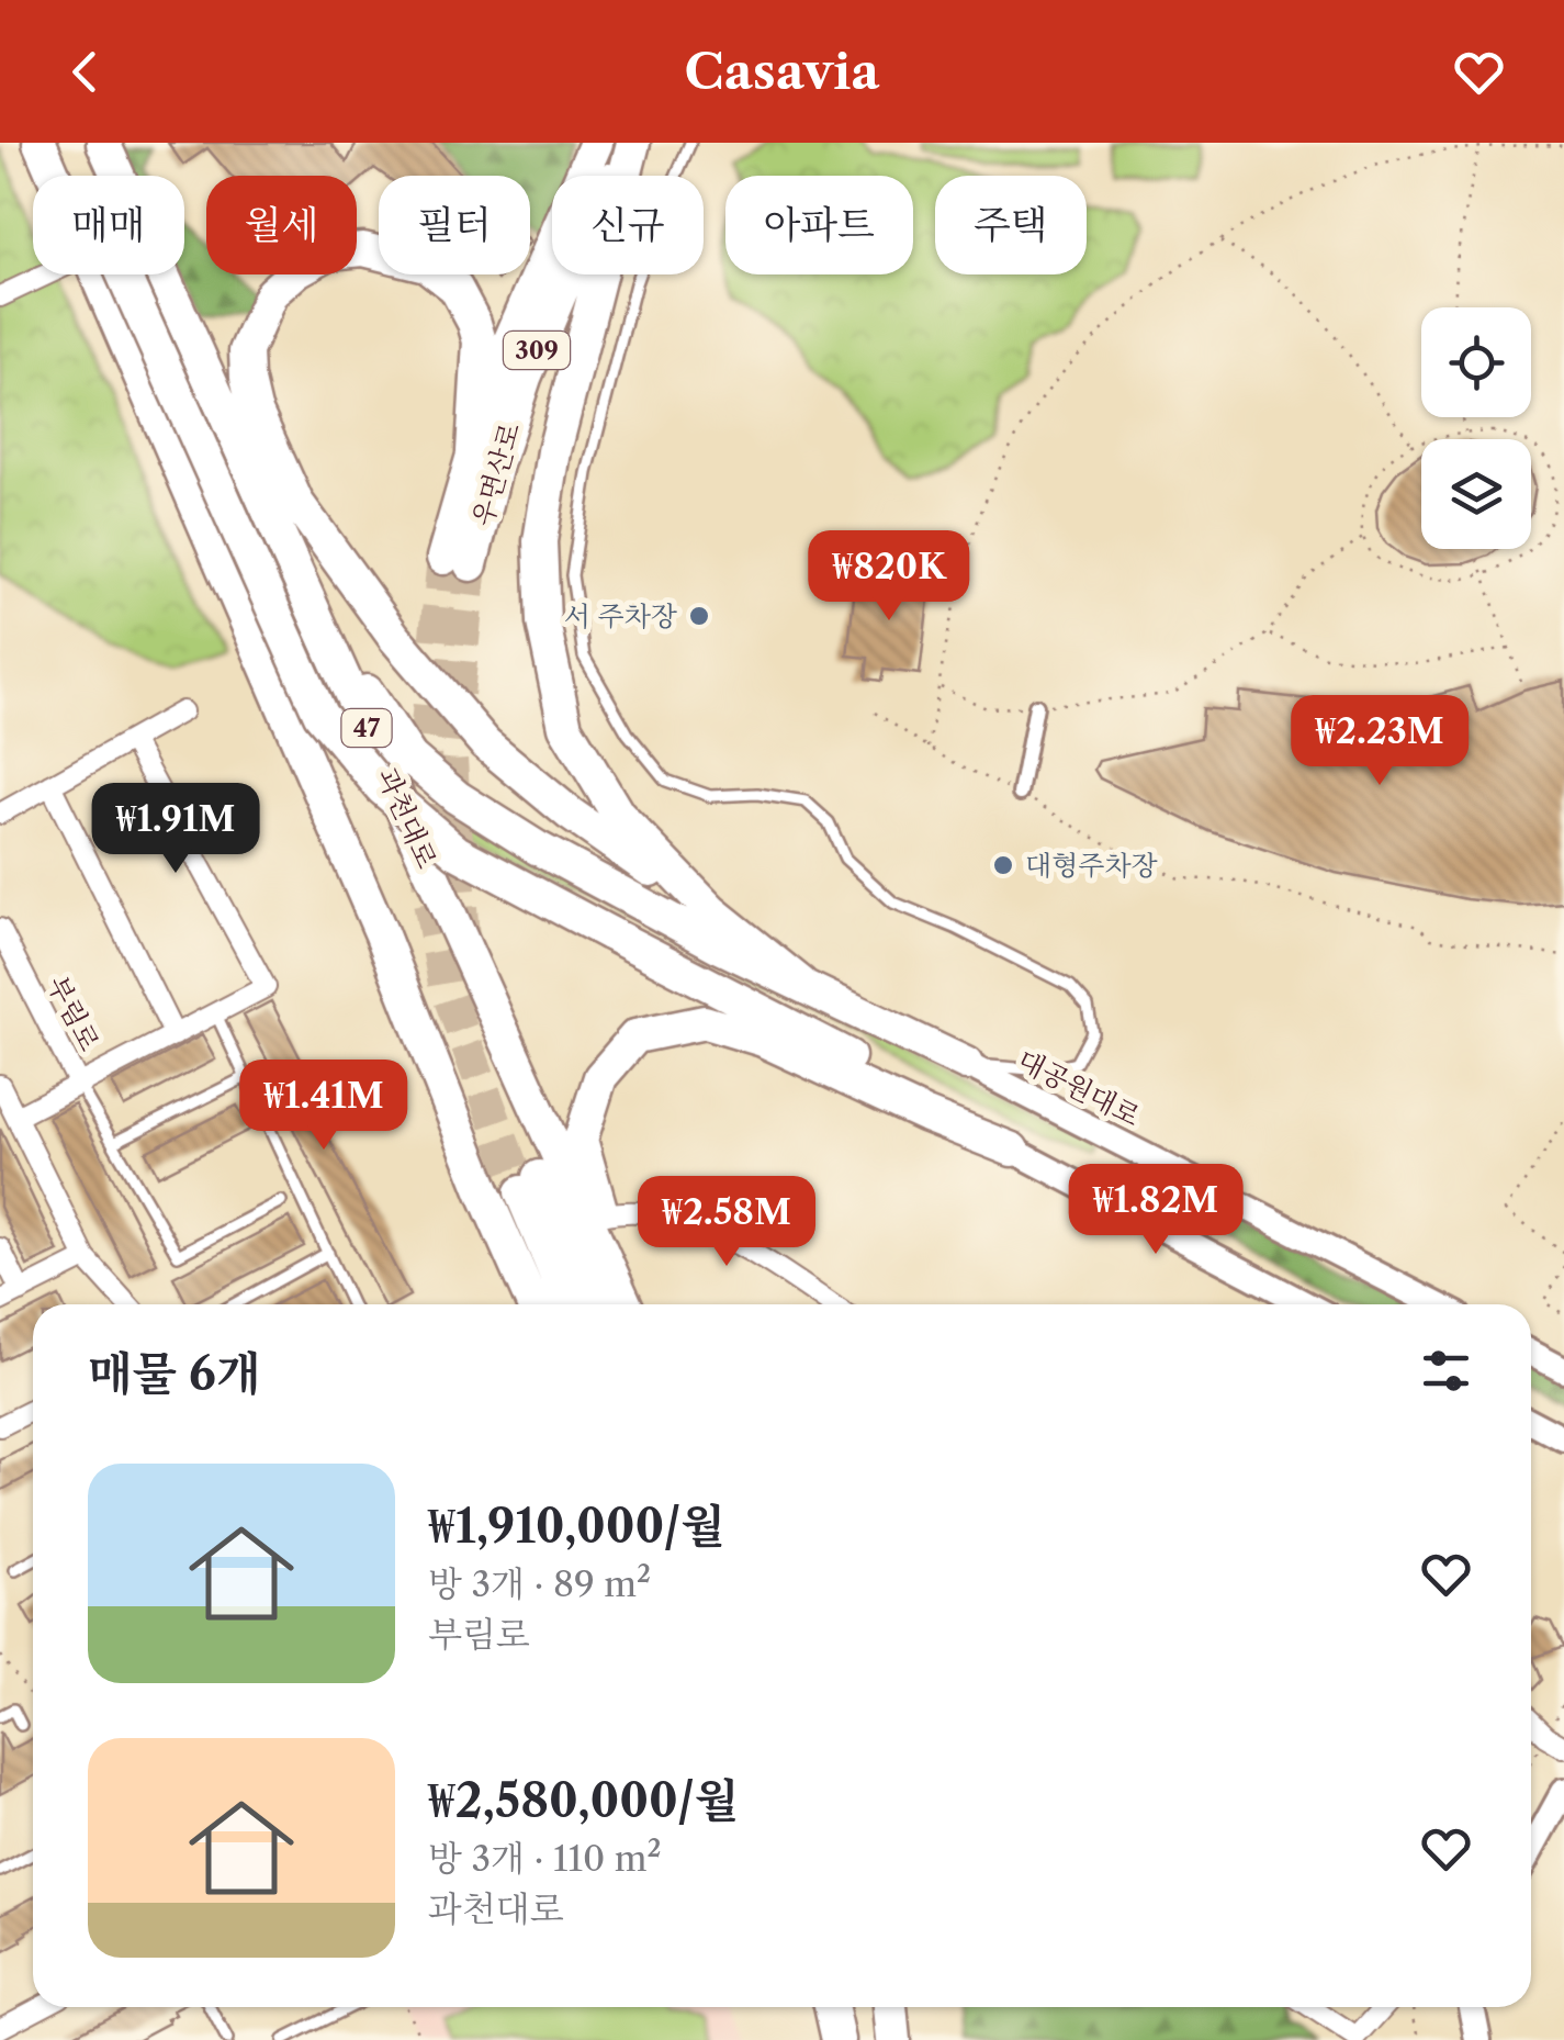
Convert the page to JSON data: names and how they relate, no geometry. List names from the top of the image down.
{
  "streets": {
    "highway": [
      "309",
      "우면산로",
      "47",
      "과천대로"
    ],
    "street": ["부림로", "대공원대로"]
  },
  "places": ["서 주차장", "대형주차장"],
  "page": {
    "header": "Casavia",
    "chip": [
      "매매",
      "월세",
      "필터",
      "신규",
      "아파트",
      "주택"
    ],
    "price": [
      "₩820K",
      "₩2.23M",
      "₩1.91M",
      "₩1.41M",
      "₩1.82M",
      "₩2.58M"
    ],
    "heading": "매물 6개",
    "list": [
      {
        "name": "₩1,910,000/월",
        "note": "방 3개 · 89 m² · 부림로"
      },
      {
        "name": "₩2,580,000/월",
        "note": "방 3개 · 110 m² · 과천대로"
      }
    ]
  }
}
